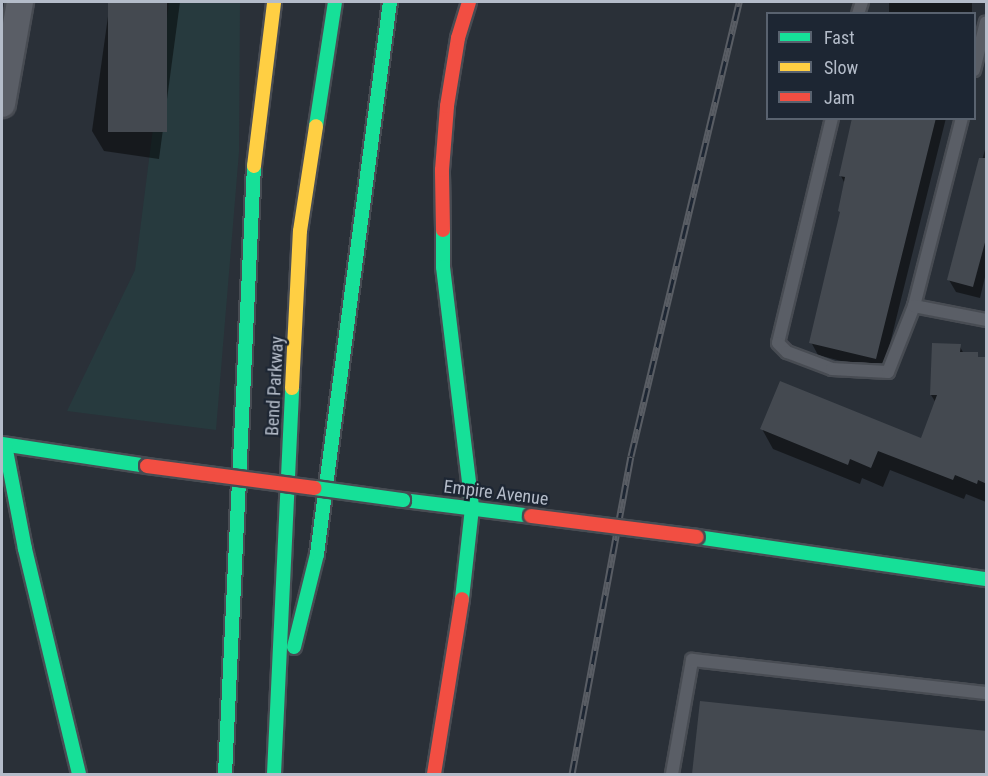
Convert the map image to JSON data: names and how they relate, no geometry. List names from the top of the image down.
{
  "streets": {
    "highway": ["Bend Parkway", "Empire Avenue"]
  },
  "legend": ["Fast", "Slow", "Jam"]
}
